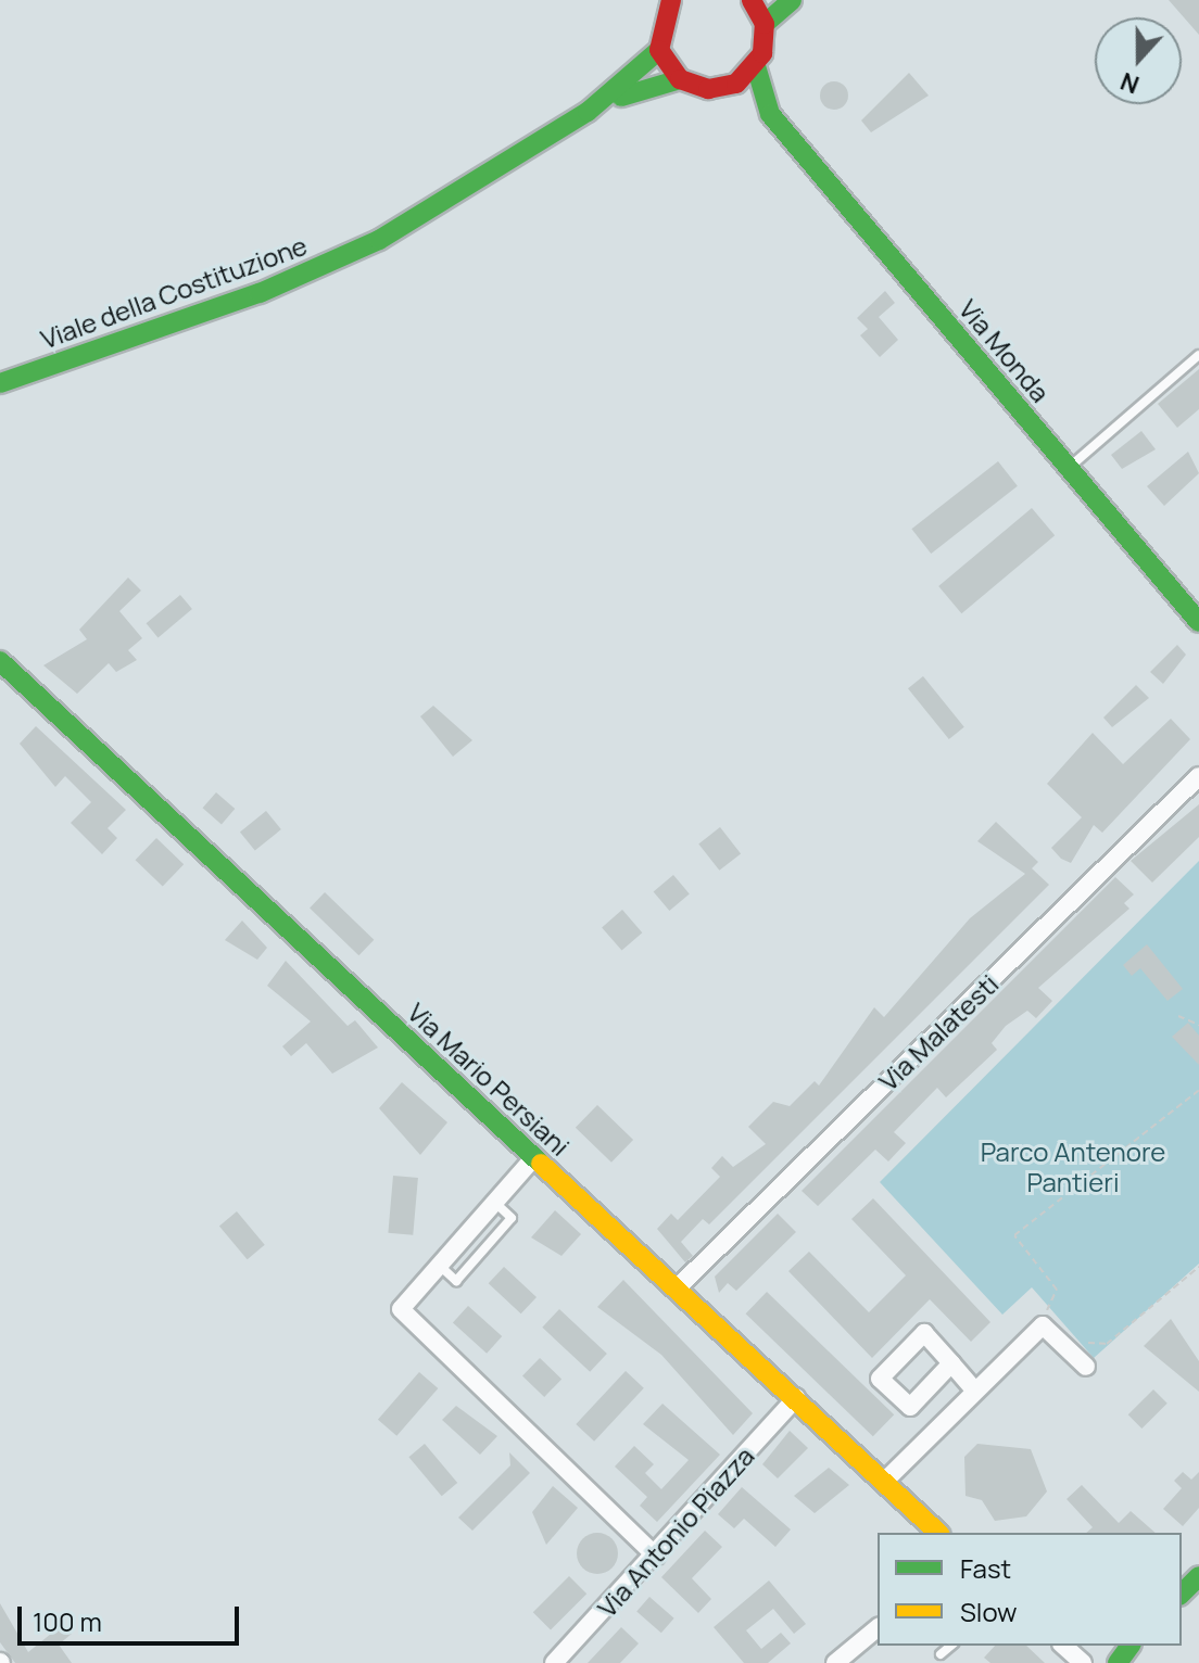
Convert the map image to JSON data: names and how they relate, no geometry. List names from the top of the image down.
{
  "streets": {
    "main road": ["Viale della Costituzione", "Via Monda", "Via Mario Persiani"],
    "street": ["Via Malatesti", "Via Antonio Piazza"]
  },
  "crossings": [
    ["Viale della Costituzione", "Via Monda"],
    ["Via Malatesti", "Via Mario Persiani"],
    ["Via Mario Persiani", "Via Antonio Piazza"]
  ],
  "parks": ["Parco Antenore Pantieri"],
  "legend": ["Fast", "Slow"],
  "scale_bar": "100 m",
  "north": "bottom"
}
